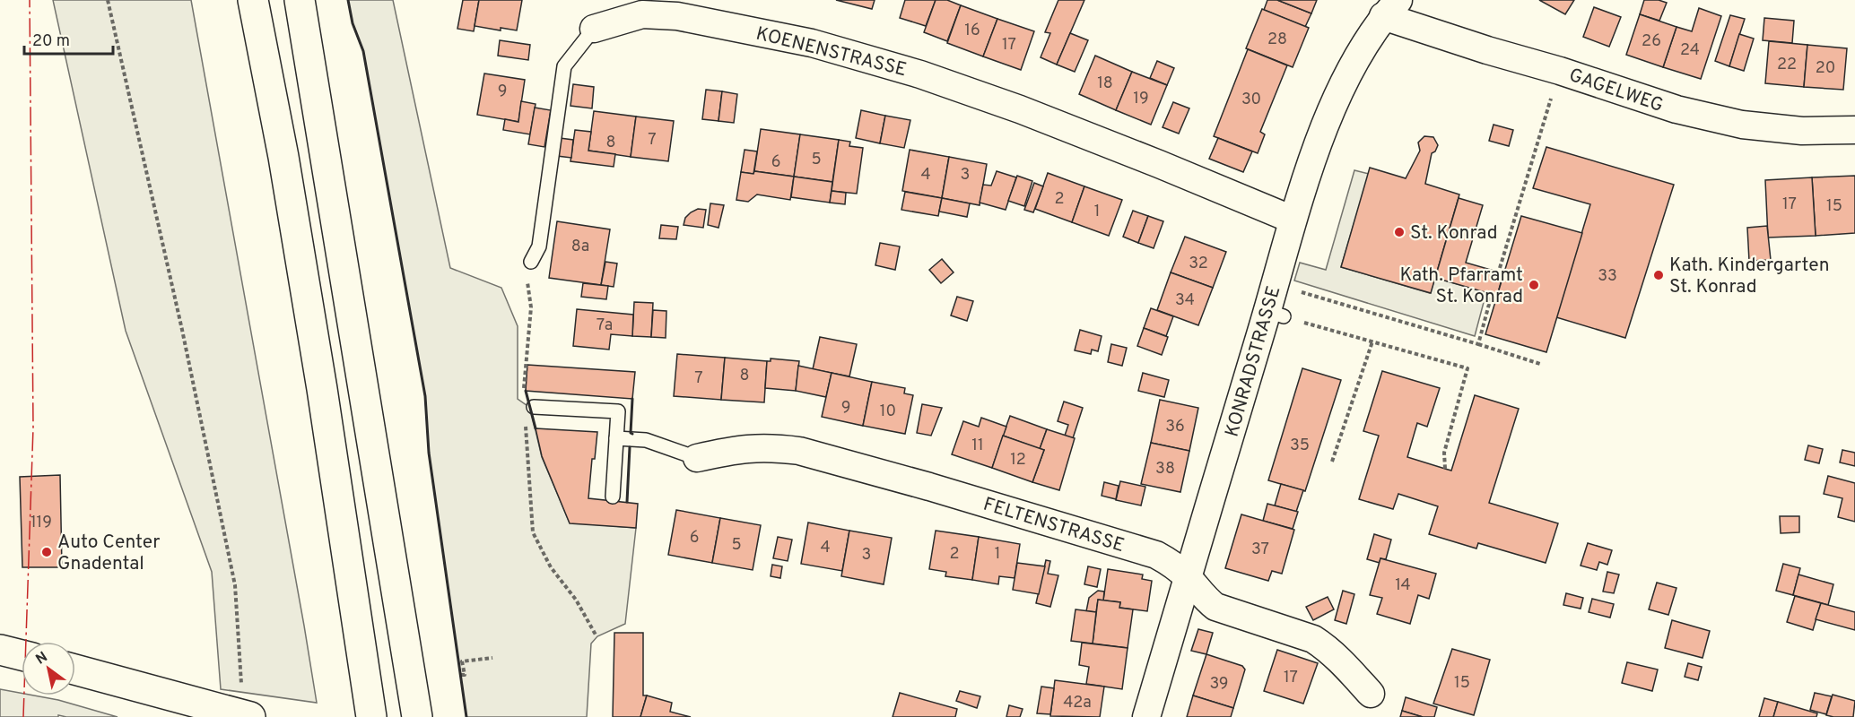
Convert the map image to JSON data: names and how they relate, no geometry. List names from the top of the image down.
{
  "streets": {
    "street": [
      "KOENENSTRASSE",
      "GAGELWEG",
      "KONRADSTRASSE",
      "FELTENSTRASSE"
    ]
  },
  "crossings": [
    ["KOENENSTRASSE", "KONRADSTRASSE"],
    ["GAGELWEG", "KONRADSTRASSE"],
    ["KONRADSTRASSE", "FELTENSTRASSE"]
  ],
  "places": [
    "St. Konrad",
    "Kath. Kindergarten St. Konrad",
    "Kath. Pfarramt St. Konrad",
    "Auto Center Gnadental"
  ],
  "house_numbers": [
    "16",
    "28",
    "26",
    "17",
    "24",
    "22",
    "20",
    "18",
    "9",
    "19",
    "30",
    "7",
    "8",
    "5",
    "6",
    "4",
    "3",
    "2",
    "17",
    "15",
    "1",
    "8a",
    "32",
    "33",
    "34",
    "7a",
    "8",
    "7",
    "9",
    "10",
    "36",
    "11",
    "35",
    "12",
    "38",
    "119",
    "6",
    "5",
    "4",
    "37",
    "2",
    "1",
    "3",
    "14",
    "17",
    "15",
    "39",
    "42a"
  ],
  "scale_bar": "20 m",
  "north": "top left"
}
